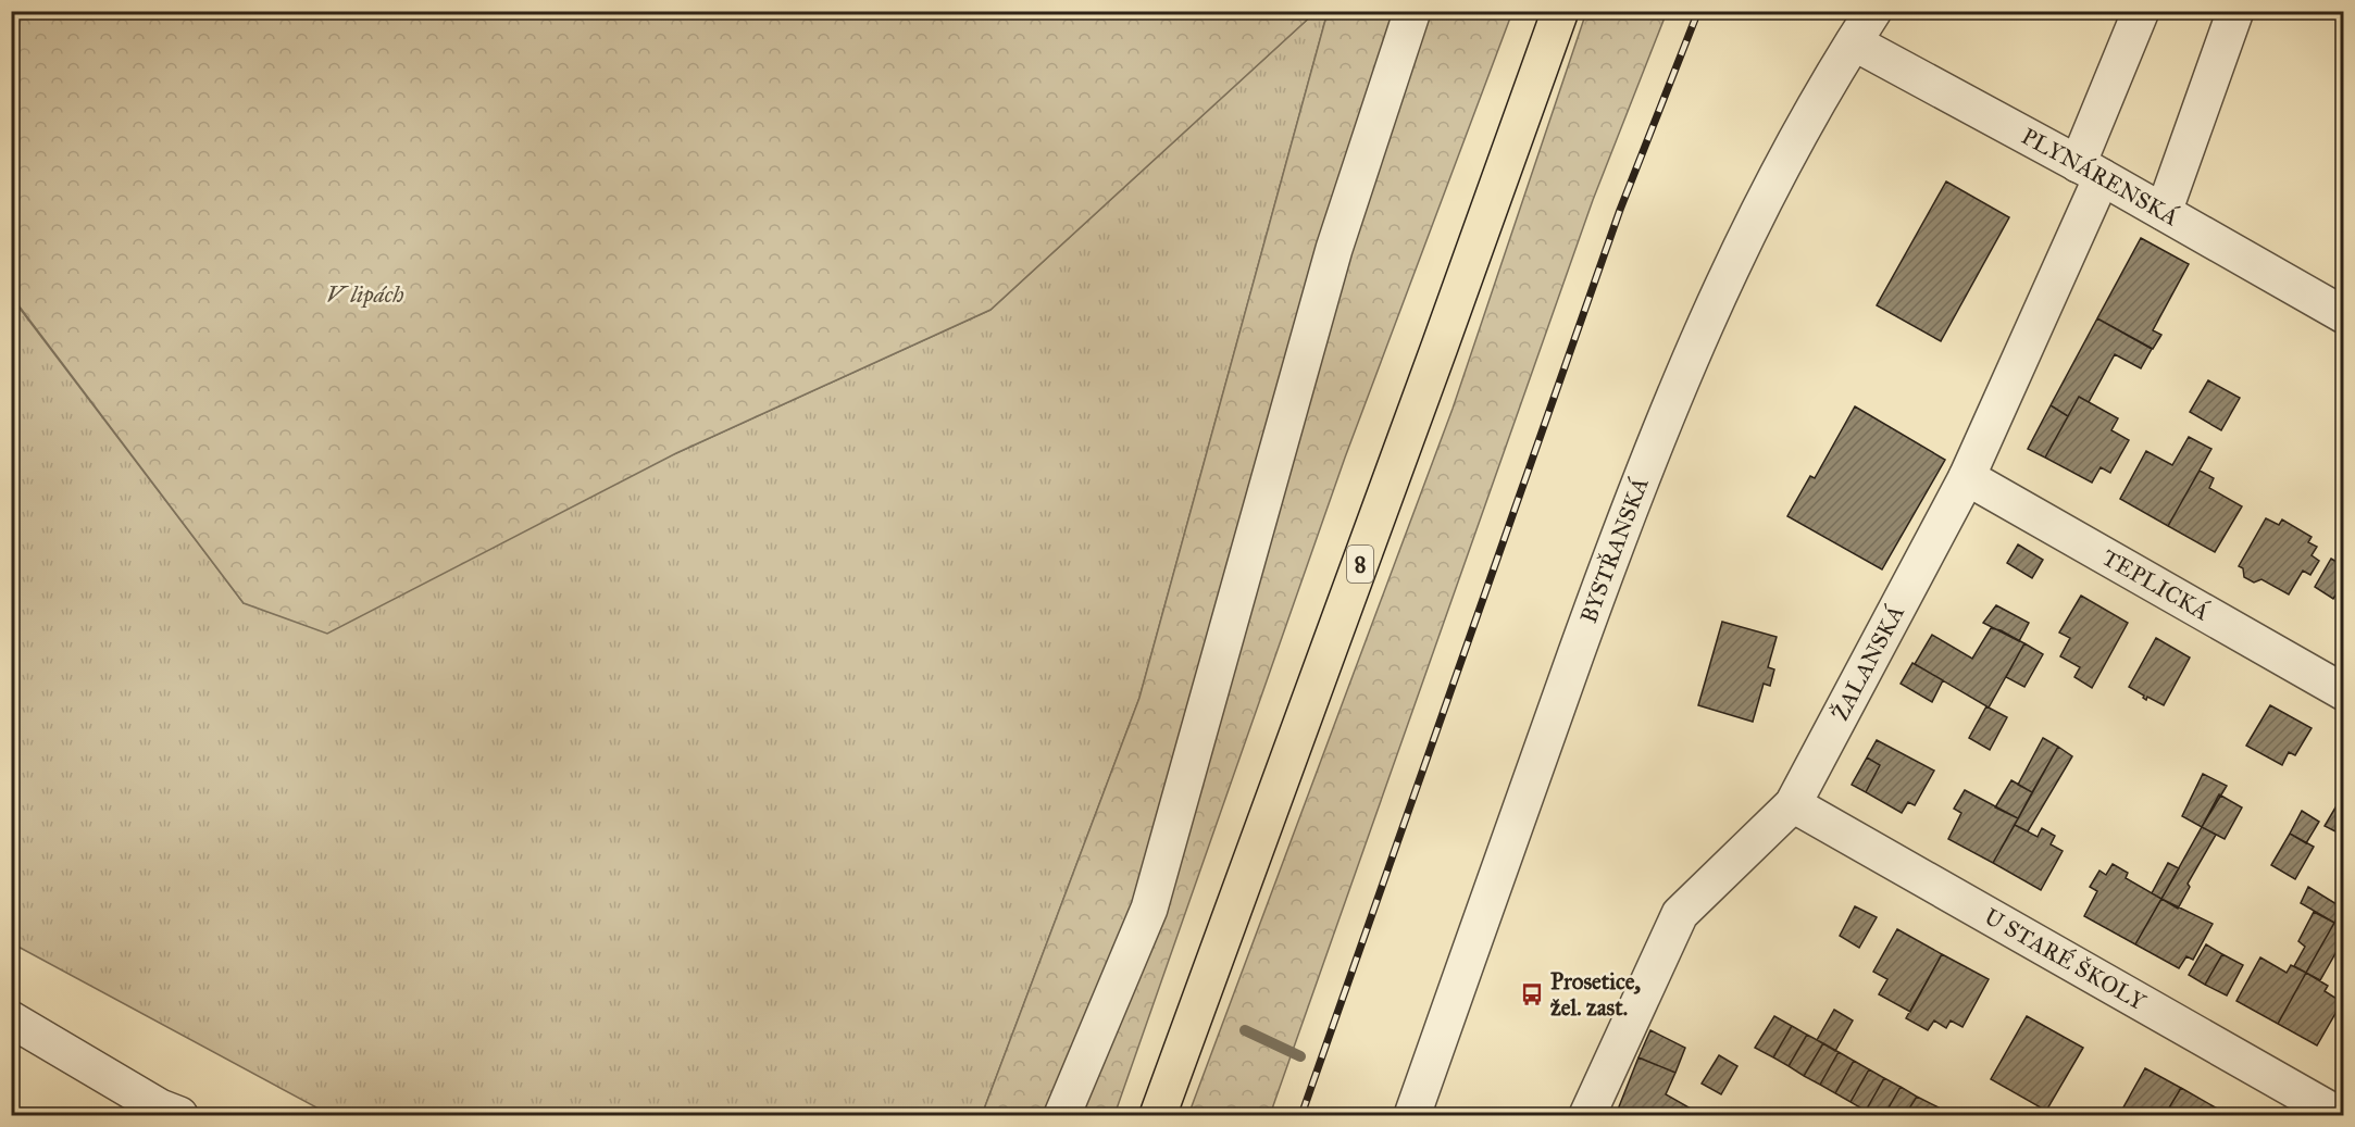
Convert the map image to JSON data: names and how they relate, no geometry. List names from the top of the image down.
{
  "streets": {
    "main road": ["8"],
    "street": [
      "PLYNÁRENSKÁ",
      "BYSTŘANSKÁ",
      "TEPLICKÁ",
      "ŽALANSKÁ",
      "U STARÉ ŠKOLY"
    ]
  },
  "crossings": [
    ["PLYNÁRENSKÁ", "BYSTŘANSKÁ"],
    ["PLYNÁRENSKÁ", "ŽALANSKÁ"],
    ["TEPLICKÁ", "ŽALANSKÁ"],
    ["ŽALANSKÁ", "U STARÉ ŠKOLY"]
  ],
  "parks": ["V lipách"],
  "places": {
    "bus stop": ["Prosetice, žel. zast."]
  }
}
